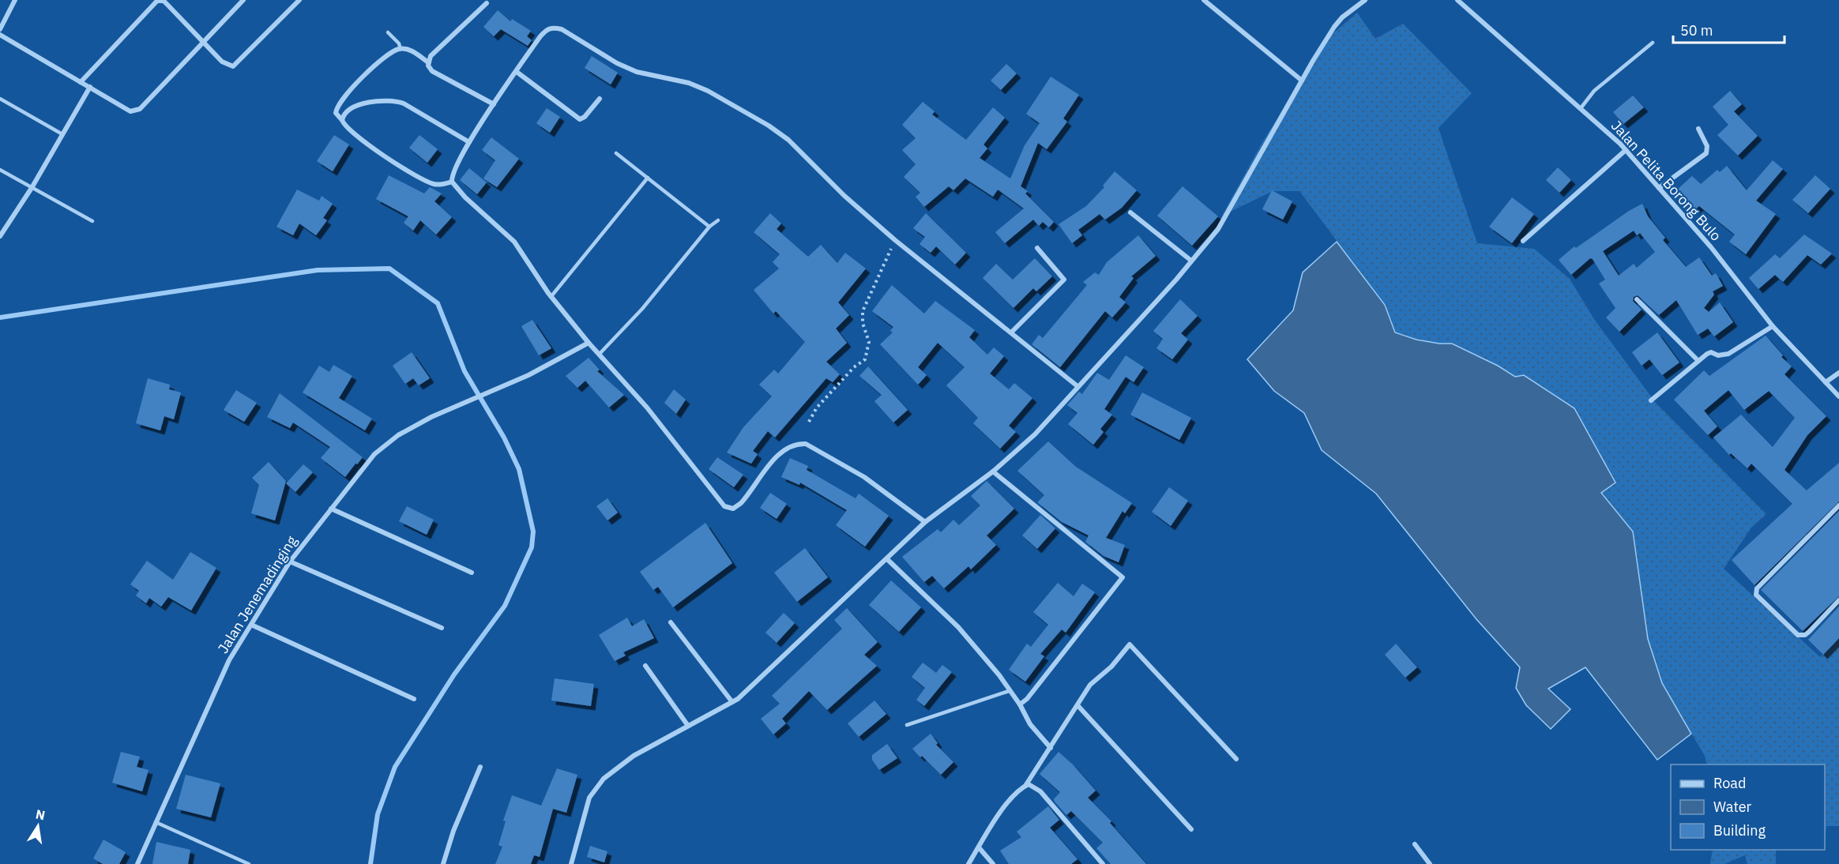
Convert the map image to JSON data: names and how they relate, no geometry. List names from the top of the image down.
{
  "streets": {
    "street": ["Jalan Pelita Borong Bulo", "Jalan Jenemadinging"]
  },
  "legend": ["Road", "Water", "Building"],
  "scale_bar": "50 m",
  "north": "top"
}
